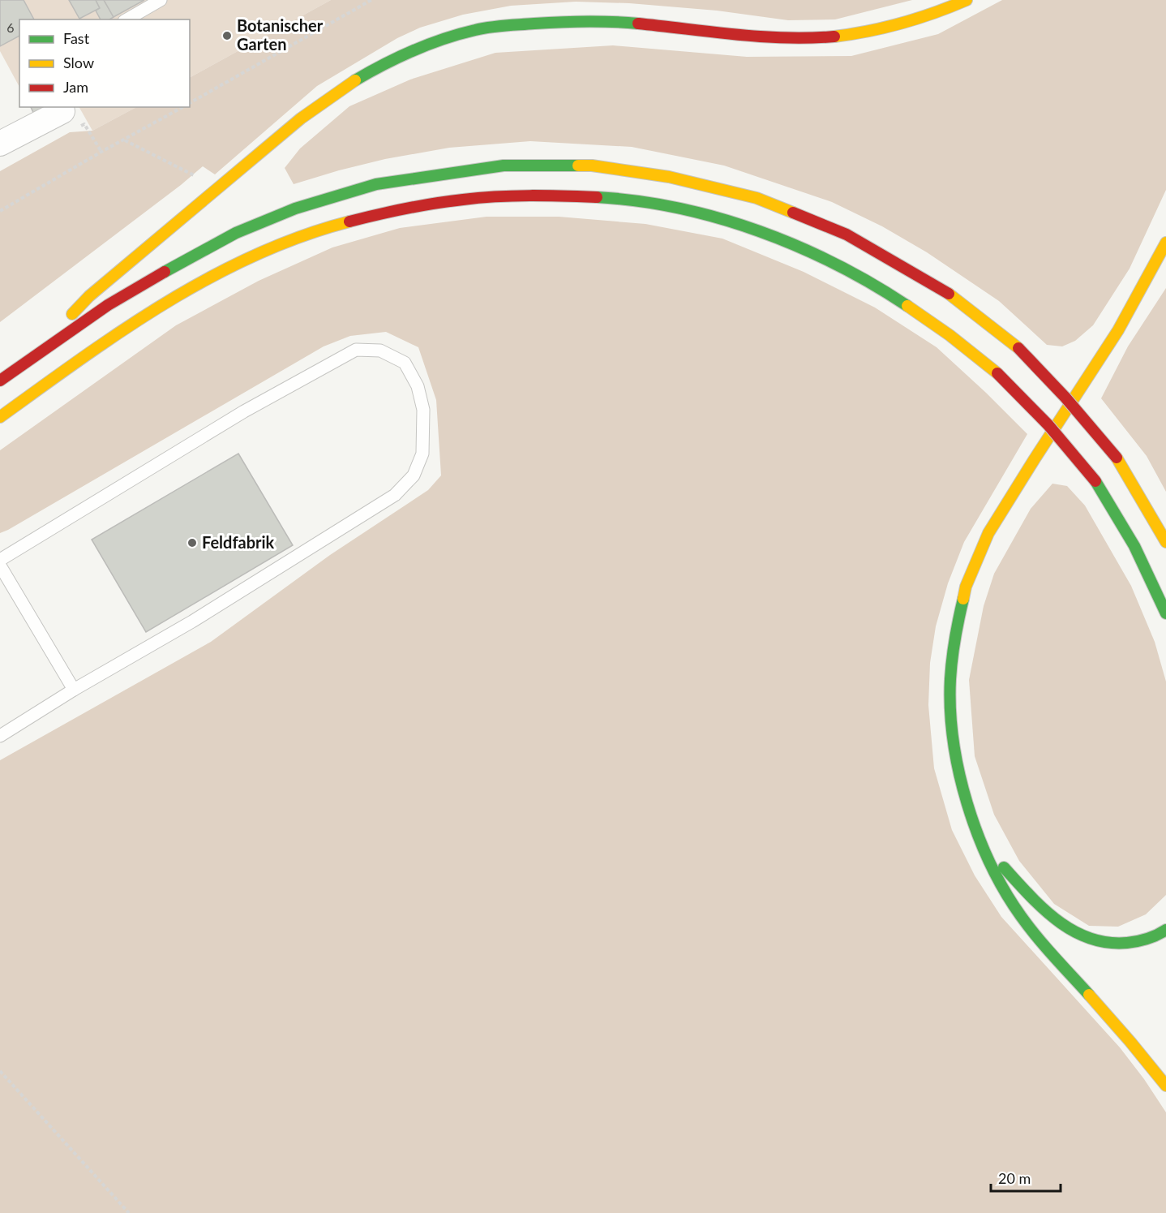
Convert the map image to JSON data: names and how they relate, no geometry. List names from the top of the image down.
{
  "places": ["Botanischer Garten", "Feldfabrik"],
  "house_numbers": ["6"],
  "legend": ["Fast", "Slow", "Jam"],
  "scale_bar": "20 m"
}
